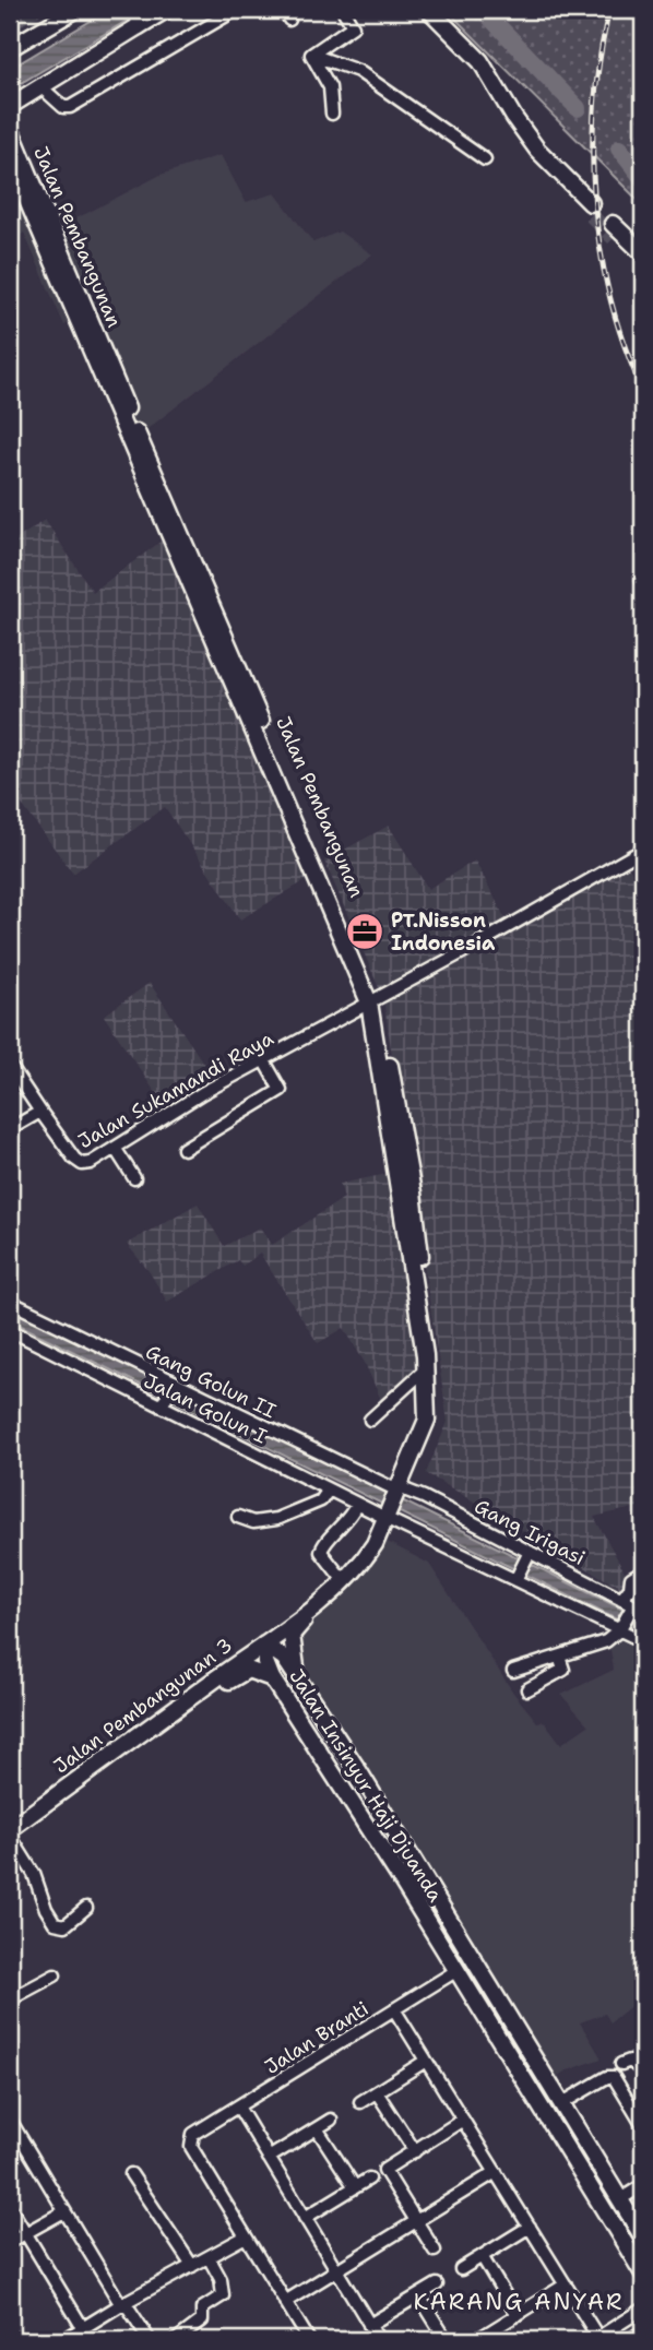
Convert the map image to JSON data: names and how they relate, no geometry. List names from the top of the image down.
{
  "streets": {
    "main road": ["Jalan Pembangunan", "Jalan Pembangunan 3", "Jalan Insinyur Haji Djuanda"],
    "street": [
      "Jalan Sukamandi Raya",
      "Gang Golun II",
      "Jalan Golun I",
      "Gang Irigasi",
      "Jalan Branti"
    ]
  },
  "crossings": [
    ["Jalan Pembangunan", "Jalan Sukamandi Raya"],
    ["Jalan Pembangunan", "Gang Golun II"],
    ["Jalan Pembangunan", "Jalan Golun I"],
    ["Jalan Pembangunan", "Gang Irigasi"],
    ["Jalan Pembangunan", "Jalan Pembangunan 3"],
    ["Jalan Pembangunan", "Jalan Insinyur Haji Djuanda"],
    ["Gang Golun II", "Gang Irigasi"],
    ["Jalan Pembangunan 3", "Jalan Insinyur Haji Djuanda"],
    ["Jalan Insinyur Haji Djuanda", "Jalan Branti"]
  ],
  "districts": ["KARANG ANYAR"],
  "places": {
    "office": ["PT.Nisson Indonesia"]
  }
}
